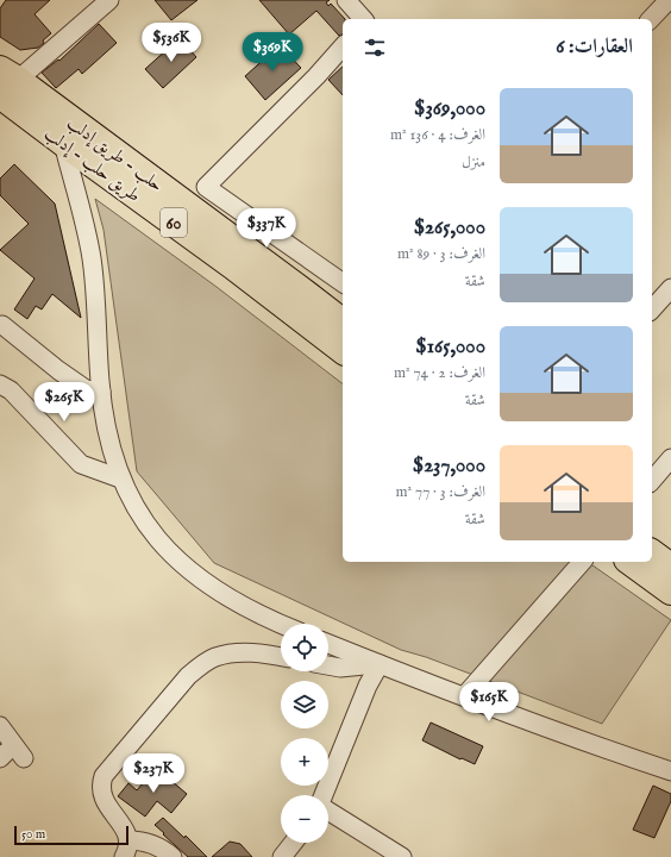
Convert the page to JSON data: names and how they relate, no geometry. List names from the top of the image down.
{
  "streets": {
    "highway": ["حلب - طريق إدلب", "طريق حلب - إدلب", "60"]
  },
  "crossings": [
    ["حلب - طريق إدلب", "طريق حلب - إدلب"]
  ],
  "scale_bar": "50 m",
  "page": {
    "heading": "العقارات: 6",
    "price": [
      "$536K",
      "$369K",
      "$337K",
      "$265K",
      "$165K",
      "$237K"
    ],
    "list": [
      {
        "name": "$369,000",
        "note": "الغرف: 4 · 136 m² · منزل"
      },
      {
        "name": "$265,000",
        "note": "الغرف: 3 · 89 m² · شقة"
      },
      {
        "name": "$165,000",
        "note": "الغرف: 2 · 74 m² · شقة"
      },
      {
        "name": "$237,000",
        "note": "الغرف: 3 · 77 m² · شقة"
      }
    ],
    "map_buttons": ["+", "−"],
    "scale": "50 m"
  }
}
